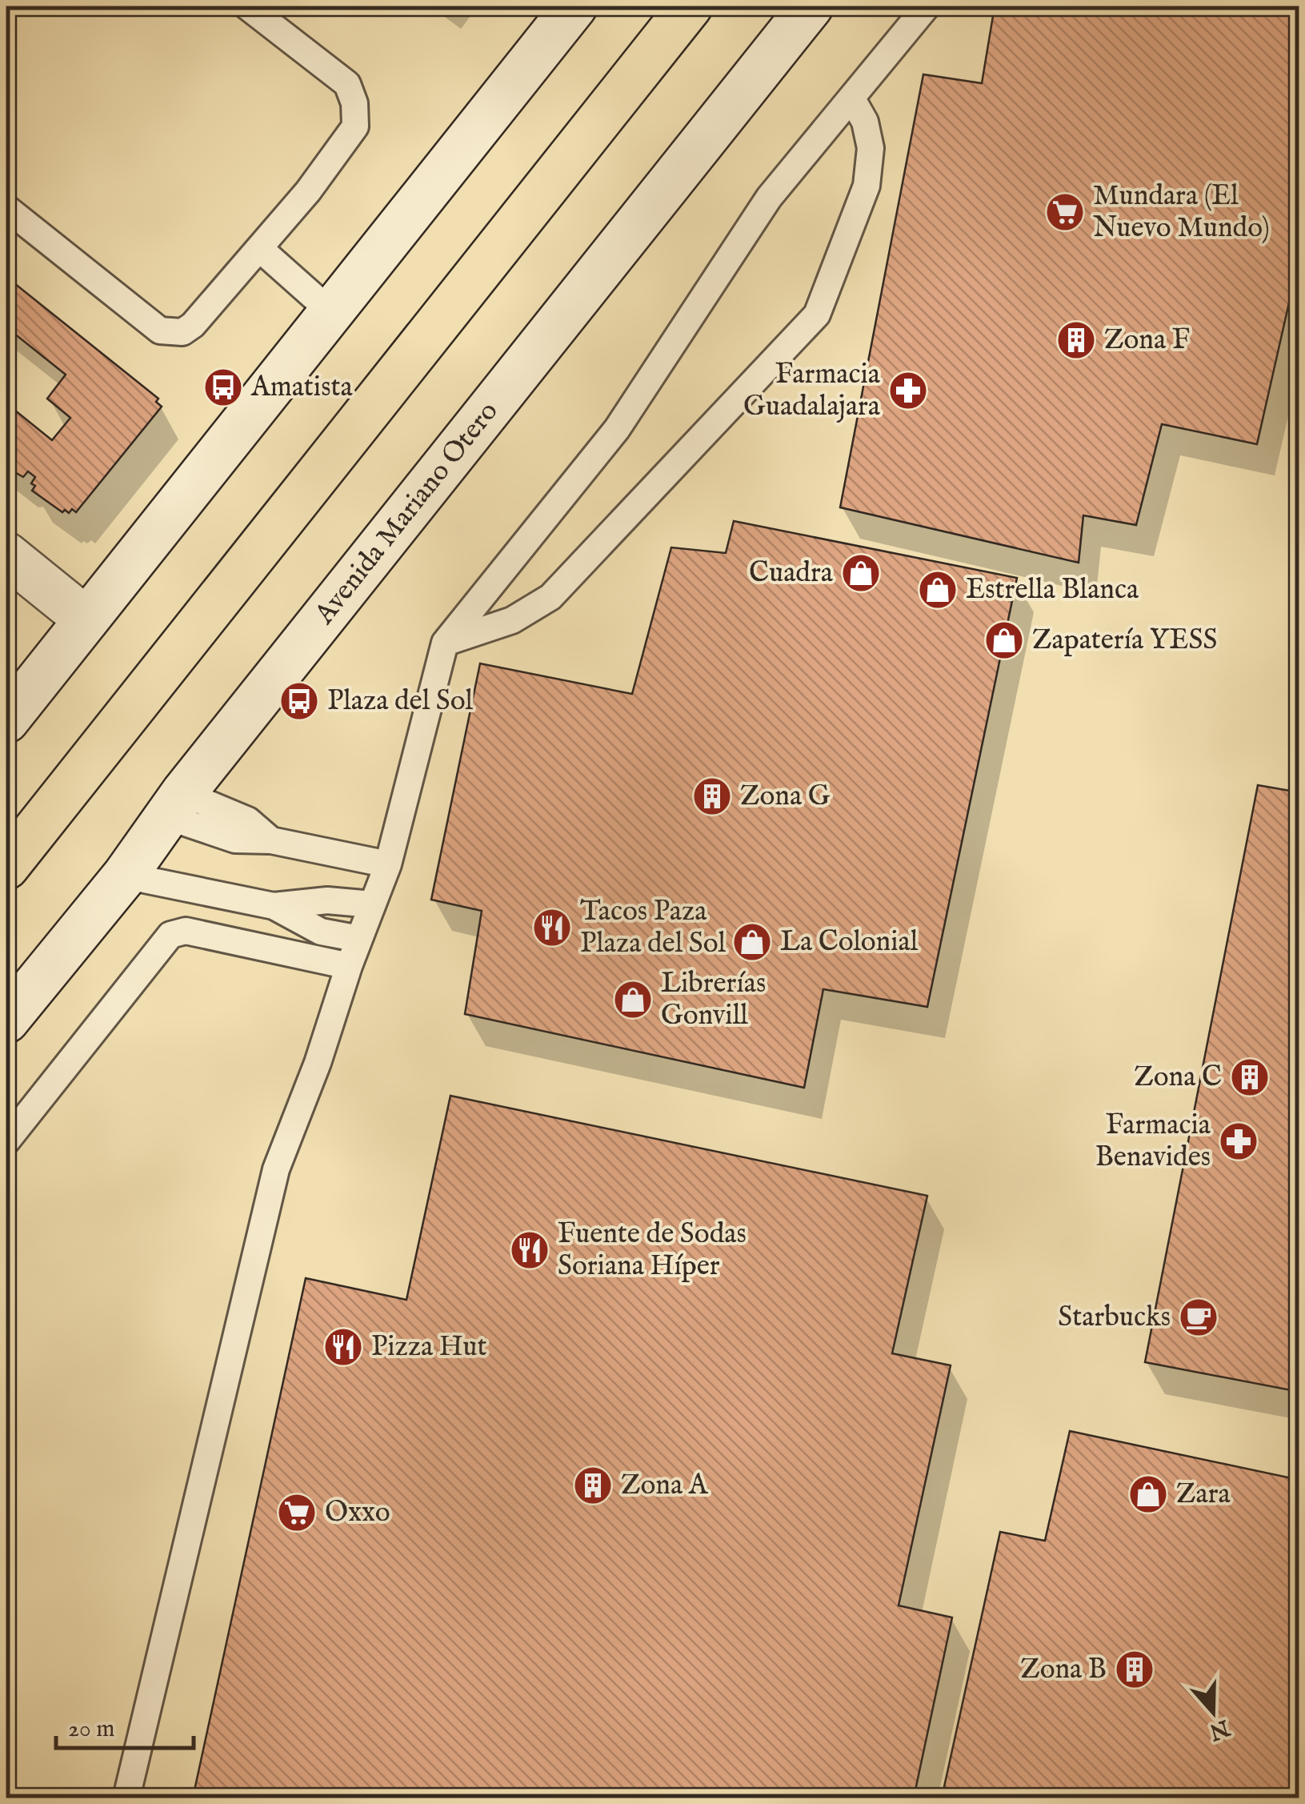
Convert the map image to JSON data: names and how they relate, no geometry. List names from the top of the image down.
{
  "streets": {
    "main road": ["Avenida Mariano Otero"]
  },
  "places": {
    "supermarket": ["Mundara (El Nuevo Mundo)", "Oxxo"],
    "building": [
      "Zona F",
      "Zona G",
      "Zona C",
      "Zona A",
      "Zona B"
    ],
    "bus stop": ["Amatista", "Plaza del Sol"],
    "pharmacy": ["Farmacia Guadalajara", "Farmacia Benavides"],
    "shop": [
      "Cuadra",
      "Estrella Blanca",
      "Zapatería YESS",
      "La Colonial",
      "Librerías Gonvill",
      "Zara"
    ],
    "restaurant": ["Tacos Paza Plaza del Sol", "Fuente de Sodas Soriana Híper", "Pizza Hut"],
    "cafe": ["Starbucks"]
  },
  "scale_bar": "20 m",
  "north": "bottom"
}
